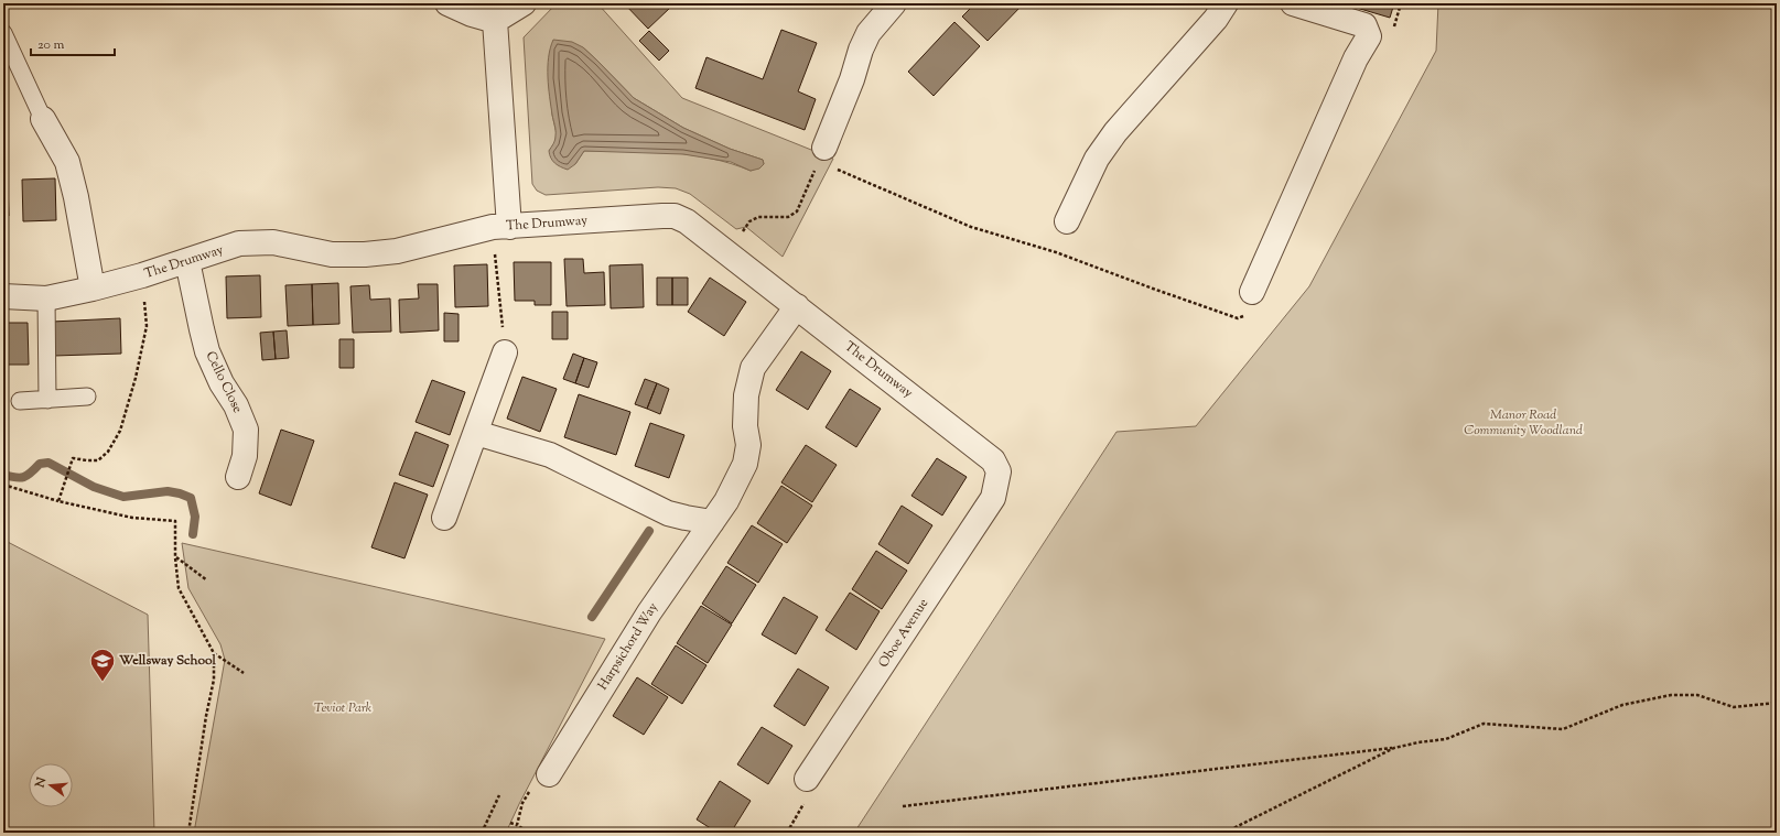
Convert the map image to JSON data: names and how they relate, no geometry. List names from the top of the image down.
{
  "streets": {
    "street": [
      "The Drumway",
      "Cello Close",
      "Oboe Avenue",
      "Harpsichord Way"
    ]
  },
  "crossings": [
    ["The Drumway", "Cello Close"],
    ["The Drumway", "Oboe Avenue"],
    ["The Drumway", "Harpsichord Way"]
  ],
  "parks": ["Manor Road Community Woodland", "Teviot Park"],
  "places": {
    "school or university": ["Wellsway School"]
  },
  "scale_bar": "20 m",
  "north": "left"
}
